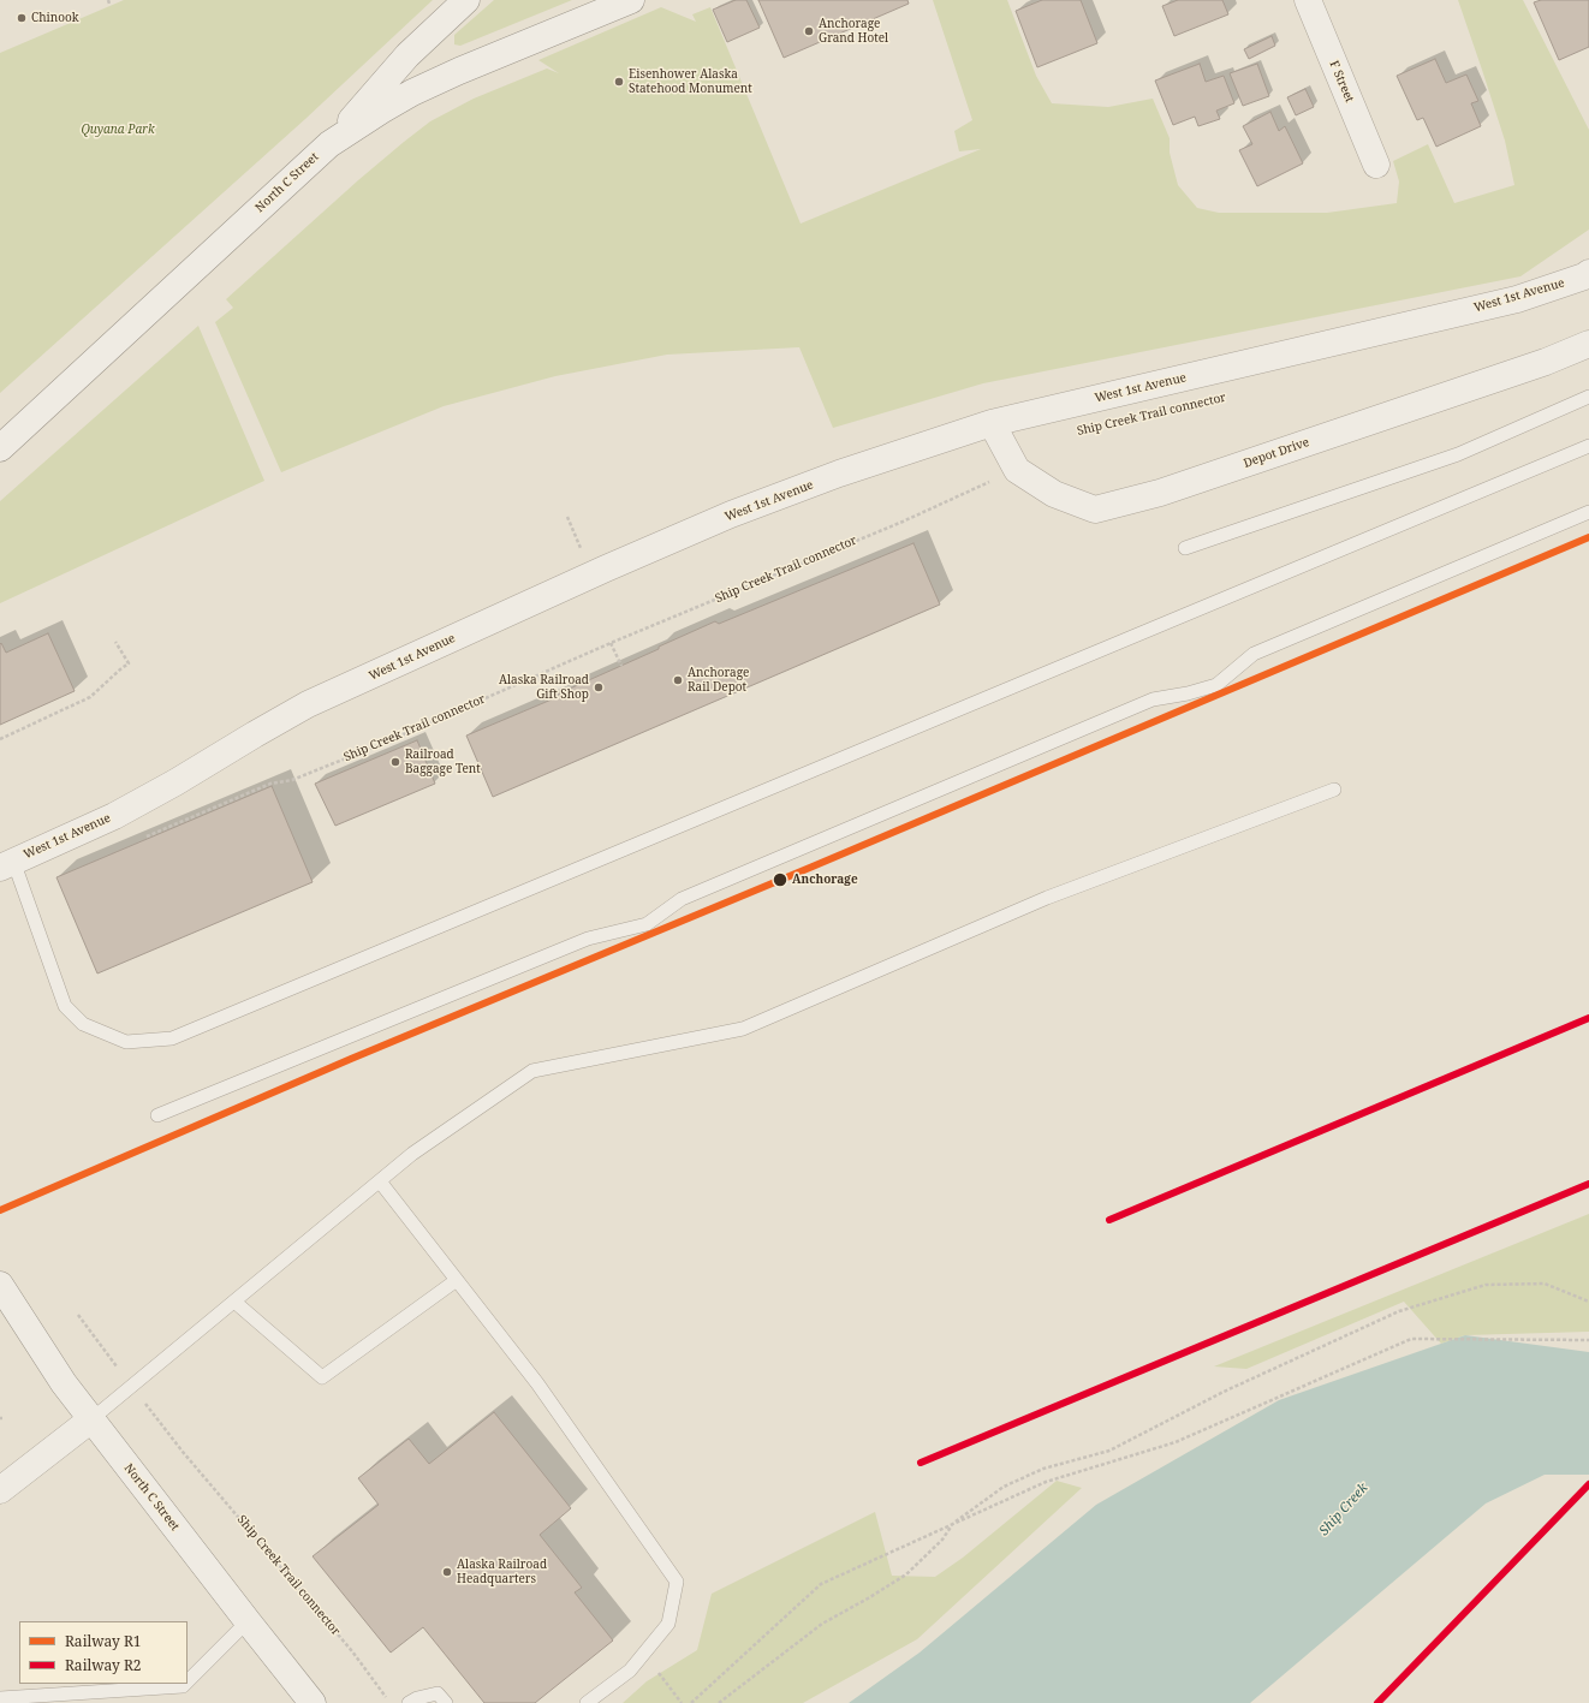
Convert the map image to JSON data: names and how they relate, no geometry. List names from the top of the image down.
{
  "streets": {
    "street": [
      "F Street",
      "North C Street",
      "West 1st Avenue",
      "Depot Drive"
    ],
    "path": ["Ship Creek Trail connector"]
  },
  "crossings": [
    ["Ship Creek Trail connector", "Depot Drive"]
  ],
  "water": ["Ship Creek"],
  "parks": ["Quyana Park"],
  "places": [
    "Chinook",
    "Anchorage Grand Hotel",
    "Eisenhower Alaska Statehood Monument",
    "Anchorage Rail Depot",
    "Alaska Railroad Gift Shop",
    "Railroad Baggage Tent",
    "Anchorage",
    "Alaska Railroad Headquarters"
  ],
  "lines": ["rail line R1", "rail line R2"],
  "legend": ["Railway R1", "Railway R2"]
}
